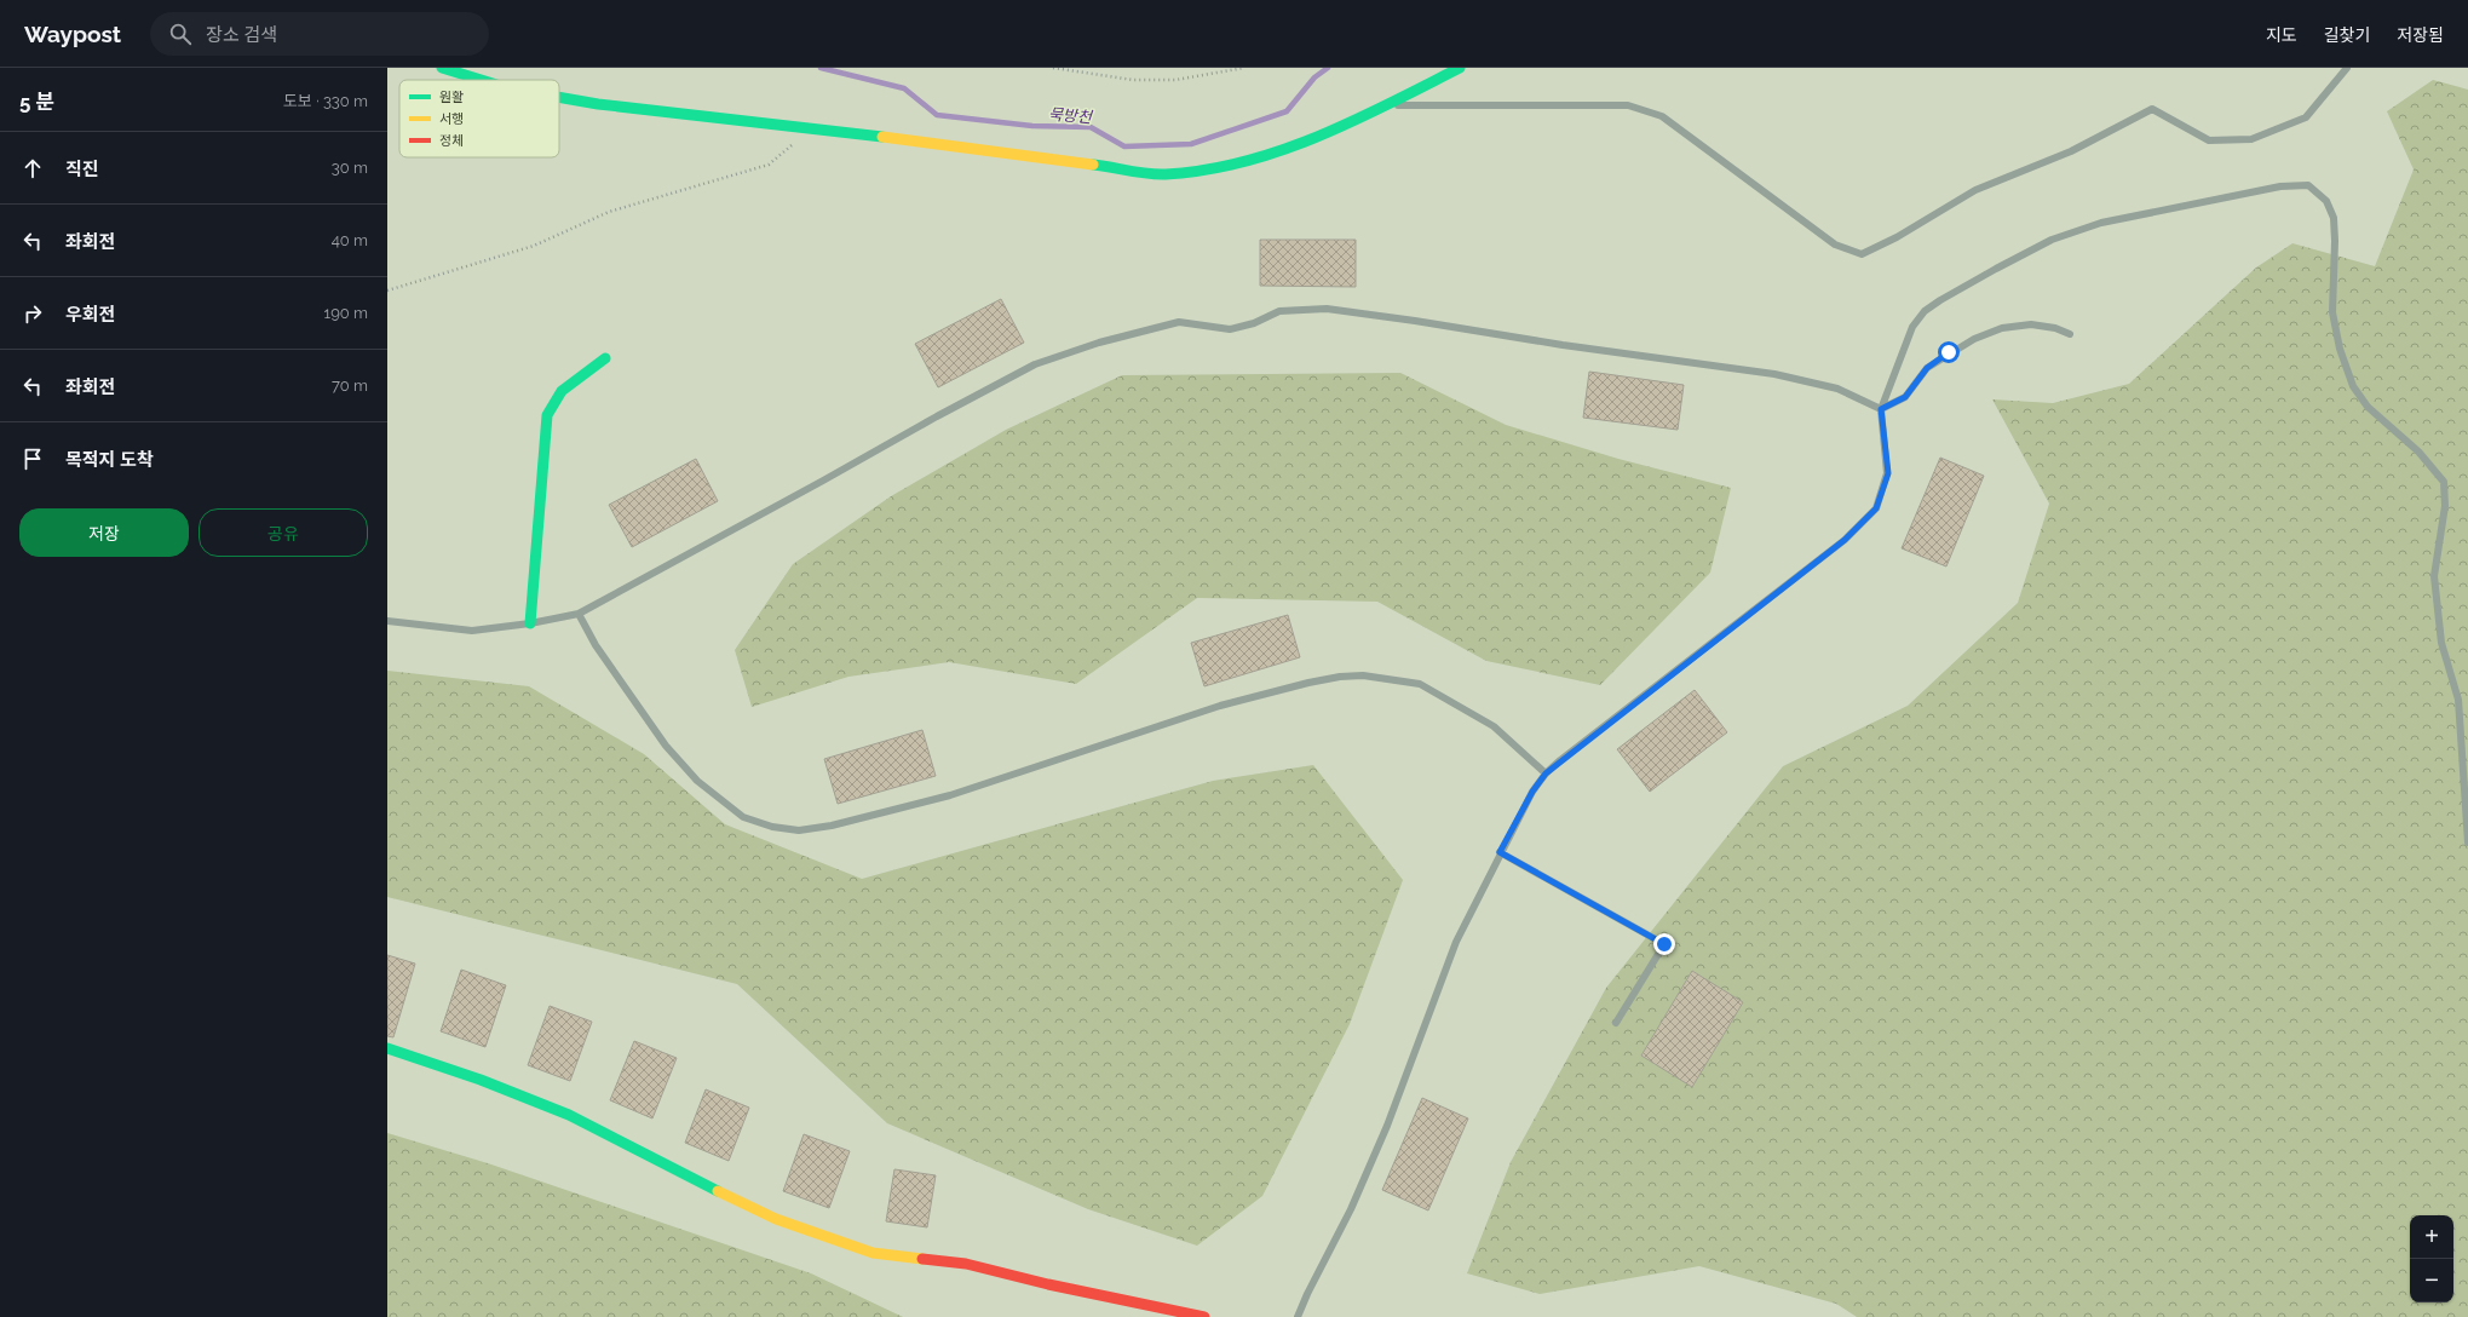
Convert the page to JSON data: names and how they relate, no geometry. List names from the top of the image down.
{
  "water": ["묵방천"],
  "legend": ["원활", "서행", "정체"],
  "page": {
    "header": "Waypost",
    "search": "장소 검색",
    "nav": ["지도", "길찾기", "저장됨"],
    "heading": ["5 분", "도보 · 330 m"],
    "list": [
      ["직진", "30 m"],
      ["좌회전", "40 m"],
      ["우회전", "190 m"],
      ["좌회전", "70 m"],
      "목적지 도착"
    ],
    "buttons": ["저장", "공유"],
    "map_buttons": ["+", "−"]
  }
}
